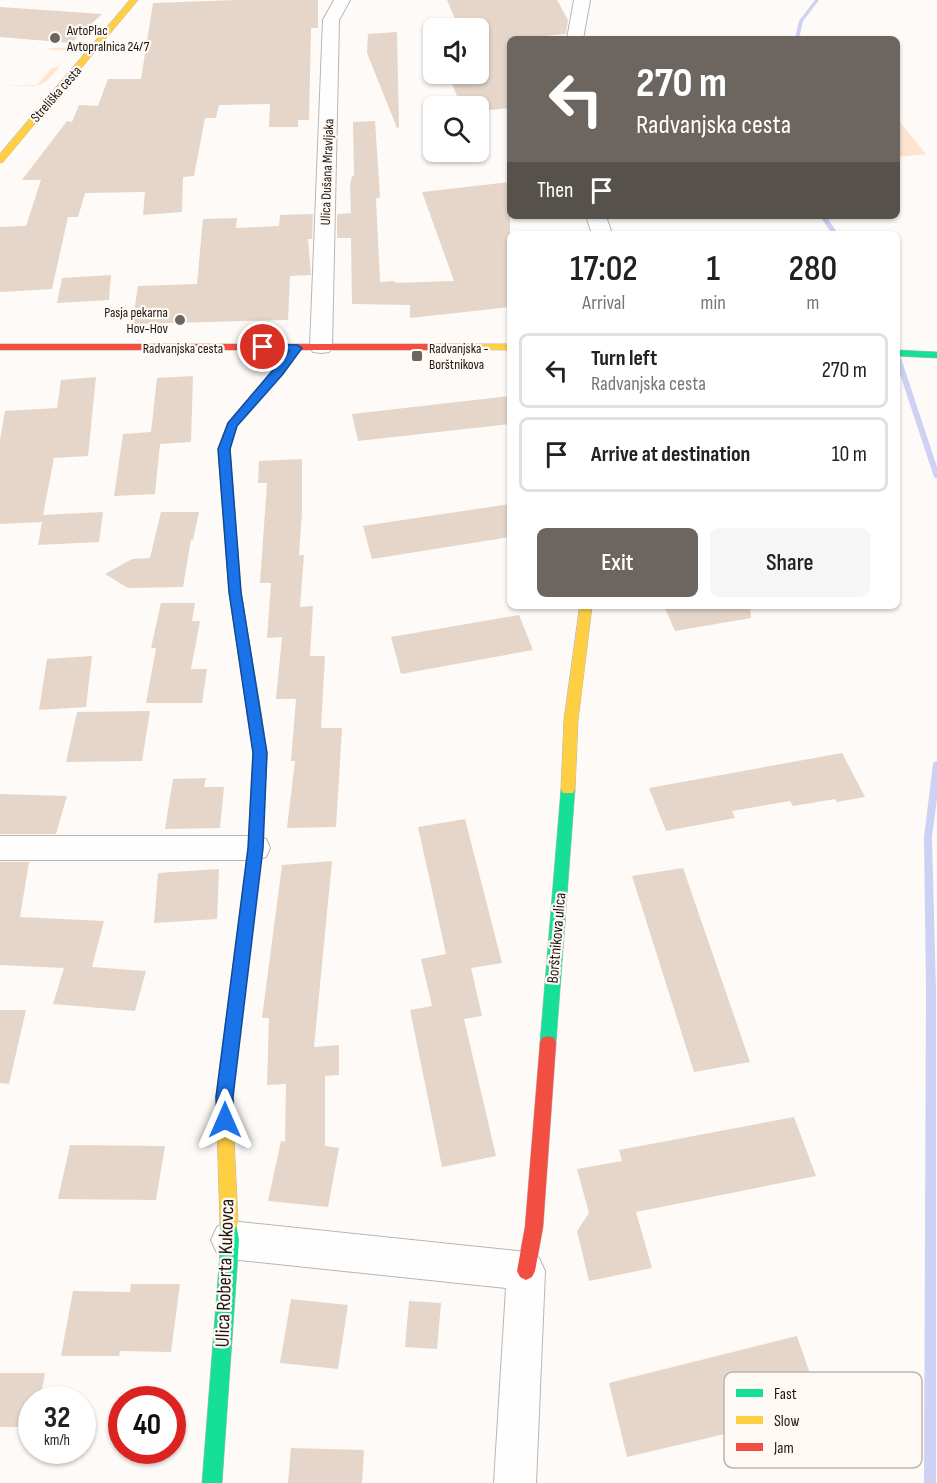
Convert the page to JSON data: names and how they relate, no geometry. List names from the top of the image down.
{
  "streets": {
    "street": [
      "Streliška cesta",
      "Ulica Dušana Mravljaka",
      "Radvanjska cesta",
      "Borštnikova ulica",
      "Ulica Roberta Kukovca"
    ]
  },
  "crossings": [
    ["Ulica Dušana Mravljaka", "Radvanjska cesta"],
    ["Radvanjska cesta", "Ulica Roberta Kukovca"]
  ],
  "places": {
    "other": ["AvtoPlac Avtopralnica 24/7", "Pasja pekarna Hov-Hov"],
    "transit": ["Radvanjska - Borštnikova"]
  },
  "legend": ["Fast", "Slow", "Jam"],
  "page": {
    "turn": ["270 m", "Radvanjska cesta"],
    "then": "Then",
    "eta": [
      "17:02",
      "Arrival",
      "1",
      "min",
      "280",
      "m"
    ],
    "list": [
      {
        "name": "Turn left",
        "note": "Radvanjska cesta",
        "value": "270 m"
      },
      {
        "name": "Arrive at destination",
        "value": "10 m"
      }
    ],
    "buttons": ["Exit", "Share"],
    "speed": "32 km/h",
    "limit": "40"
  }
}
